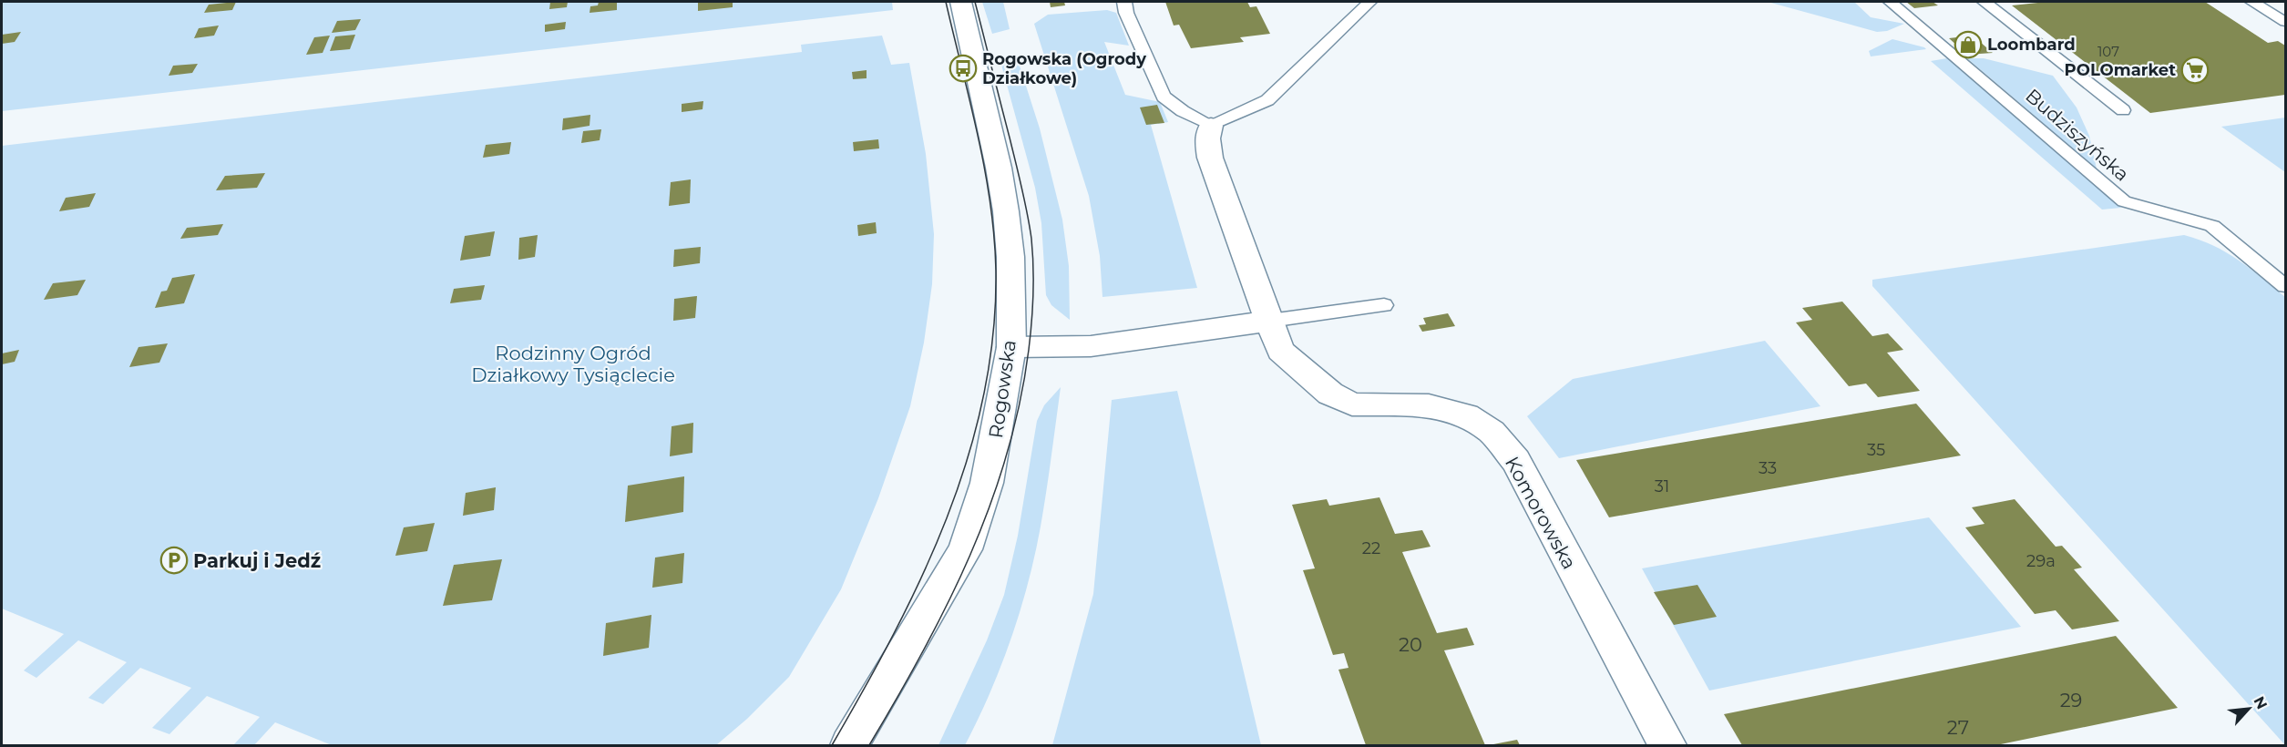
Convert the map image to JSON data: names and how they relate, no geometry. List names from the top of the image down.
{
  "streets": {
    "street": ["Rogowska", "Komorowska"],
    "lane": ["Budziszyńska"]
  },
  "parks": ["Rodzinny Ogród Działkowy Tysiąclecie"],
  "places": {
    "shop": ["Loombard"],
    "bus stop": ["Rogowska (Ogrody Działkowe)"],
    "supermarket": ["POLOmarket"],
    "parking": ["Parkuj i Jedź"]
  },
  "house_numbers": [
    "107",
    "35",
    "33",
    "31",
    "22",
    "29a",
    "20",
    "29",
    "27"
  ],
  "north": "top right"
}
